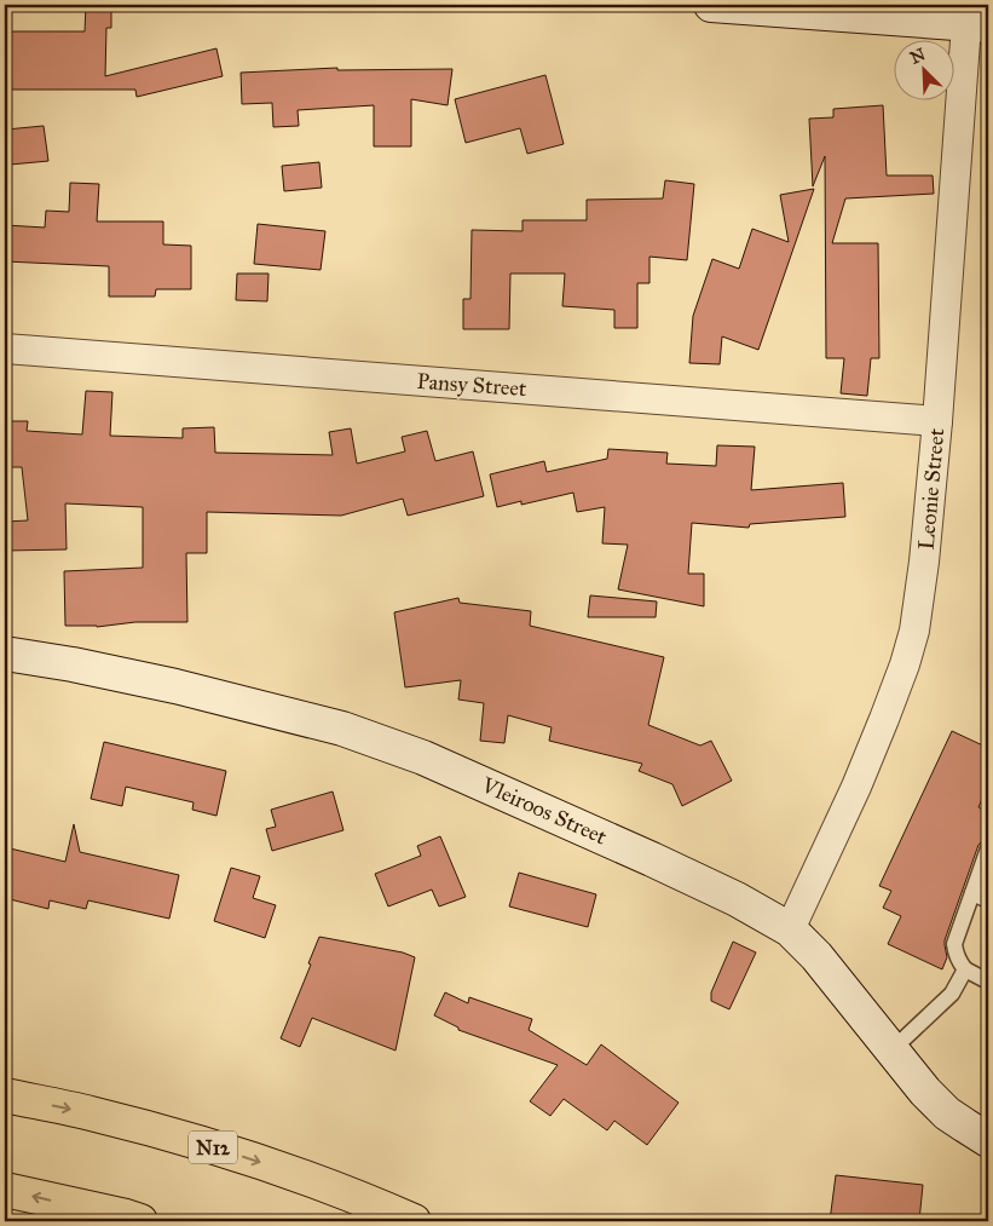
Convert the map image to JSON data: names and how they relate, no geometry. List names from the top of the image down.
{
  "streets": {
    "highway": ["N12"],
    "street": ["Pansy Street", "Leonie Street", "Vleiroos Street"]
  },
  "crossings": [
    ["Pansy Street", "Leonie Street"],
    ["Leonie Street", "Vleiroos Street"]
  ],
  "north": "top left"
}
